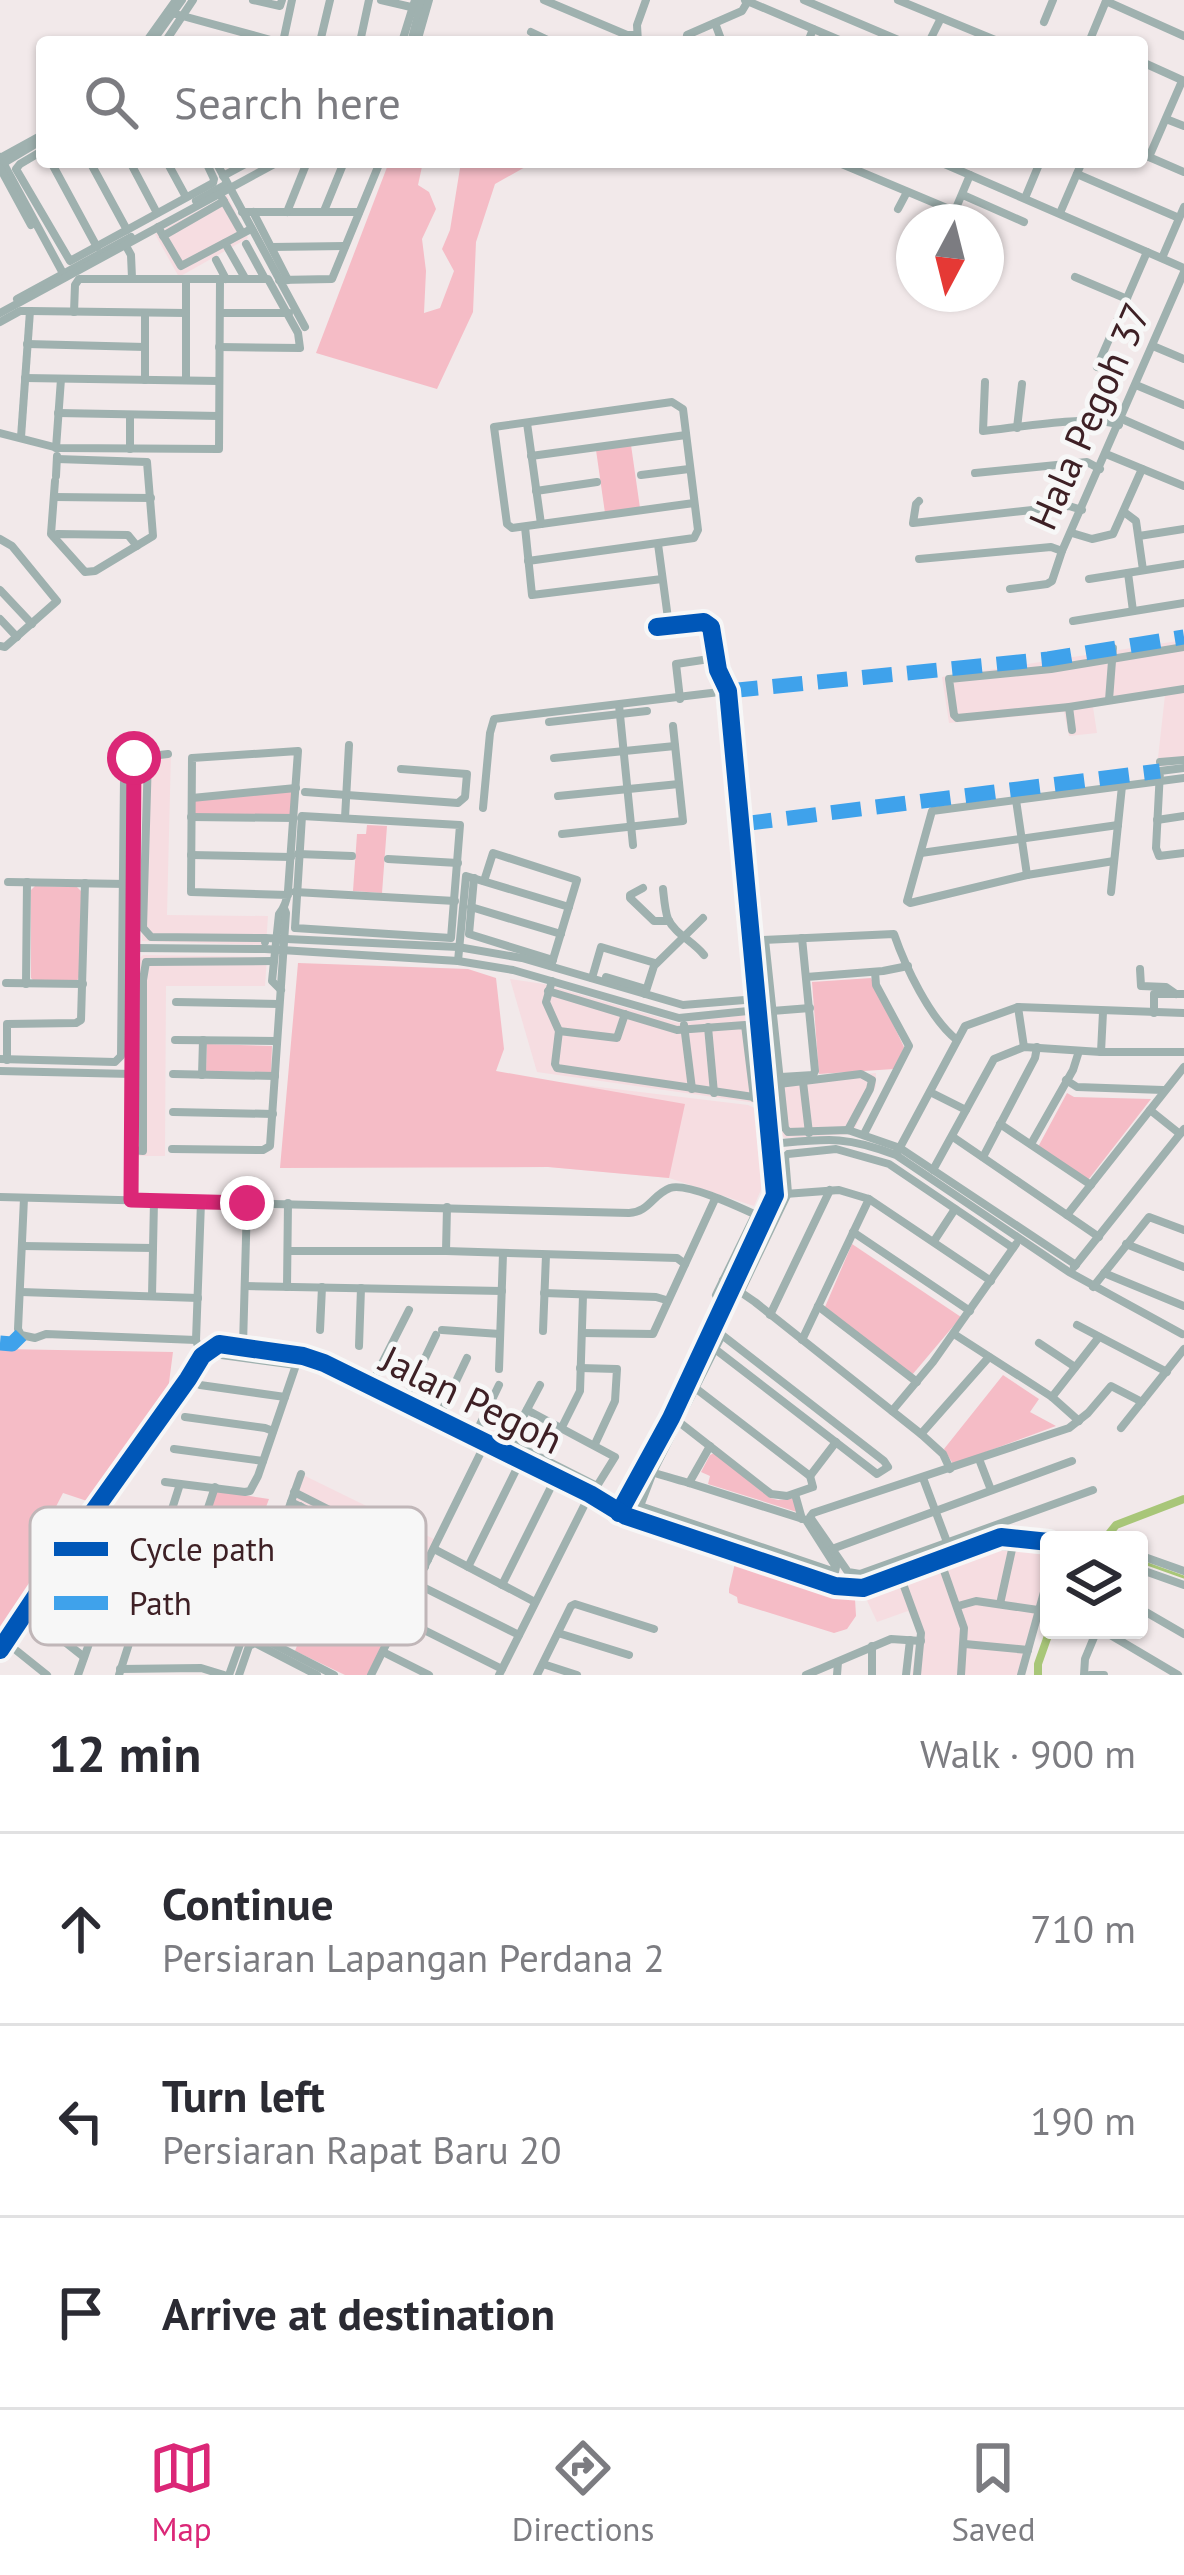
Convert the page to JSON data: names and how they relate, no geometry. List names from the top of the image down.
{
  "streets": {
    "street": ["Hala Pegoh 37", "Jalan Pegoh"]
  },
  "legend": ["Cycle path", "Path"],
  "north": "bottom",
  "page": {
    "search": "Search here",
    "heading": ["12 min", "Walk · 900 m"],
    "list": [
      ["Continue", "Persiaran Lapangan Perdana 2", "710 m"],
      ["Turn left", "Persiaran Rapat Baru 20", "190 m"],
      "Arrive at destination"
    ],
    "nav": ["Map", "Directions", "Saved"]
  }
}
